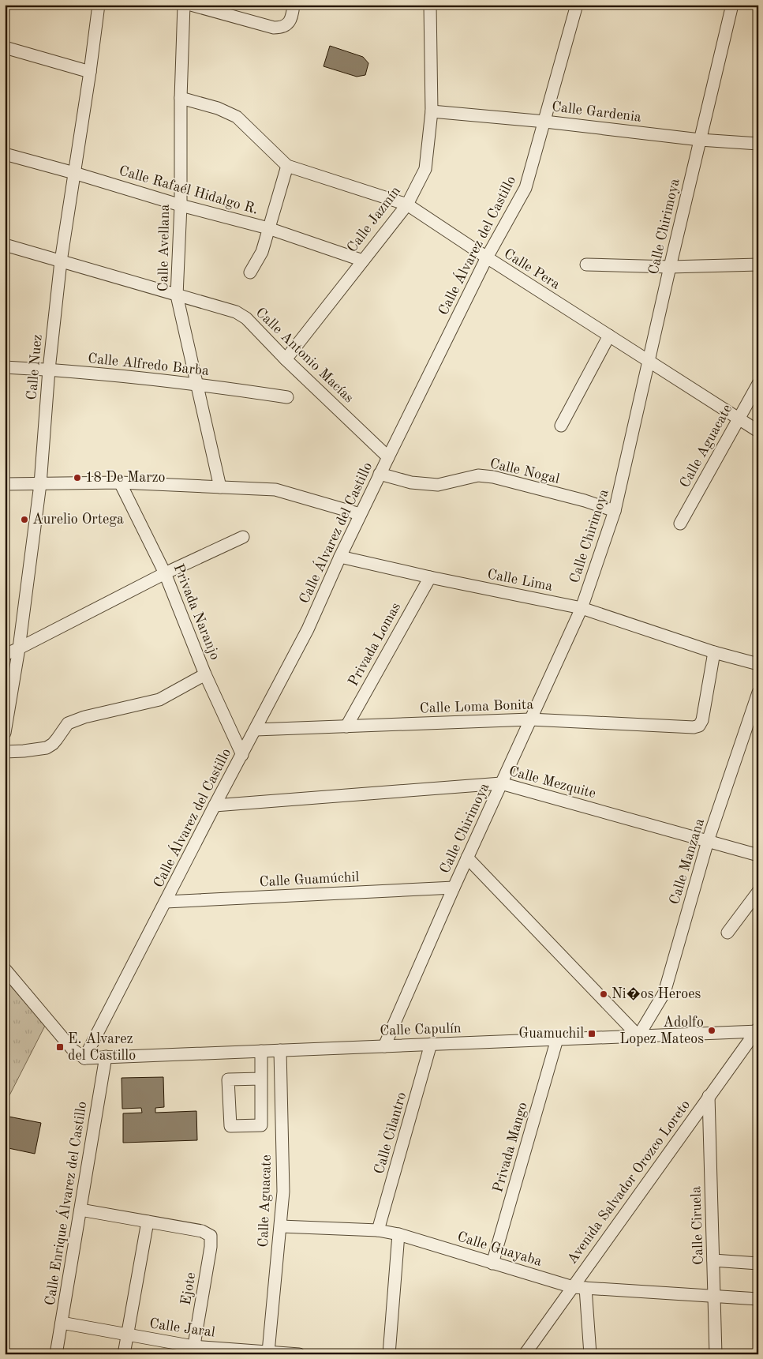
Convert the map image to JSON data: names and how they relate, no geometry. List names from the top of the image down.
{
  "streets": {
    "street": [
      "Calle Gardenia",
      "Calle Rafaél Hidalgo R.",
      "Calle Jazmín",
      "Calle Chirimoya",
      "Calle Álvarez del Castillo",
      "Calle Avellana",
      "Calle Pera",
      "Calle Antonio Macías",
      "Calle Alfredo Barba",
      "Calle Nuez",
      "Calle Aguacate",
      "Calle Nogal",
      "Calle Lima",
      "Privada Naranjo",
      "Privada Lomas",
      "Calle Loma Bonita",
      "Calle Mezquite",
      "Calle Manzana",
      "Calle Guamúchil",
      "Calle Capulín",
      "Calle Cilantro",
      "Privada Mango",
      "Avenida Salvador Orozco Loreto",
      "Calle Enrique Álvarez del Castillo",
      "Calle Ciruela",
      "Calle Guayaba",
      "Ejote",
      "Calle Jaral"
    ]
  },
  "crossings": [
    ["Calle Gardenia", "Calle Jazmín"],
    ["Calle Gardenia", "Calle Chirimoya"],
    ["Calle Gardenia", "Calle Álvarez del Castillo"],
    ["Calle Rafaél Hidalgo R.", "Calle Jazmín"],
    ["Calle Rafaél Hidalgo R.", "Calle Avellana"],
    ["Calle Rafaél Hidalgo R.", "Calle Nuez"],
    ["Calle Jazmín", "Calle Pera"],
    ["Calle Jazmín", "Calle Antonio Macías"],
    ["Calle Chirimoya", "Calle Pera"],
    ["Calle Chirimoya", "Calle Nogal"],
    ["Calle Chirimoya", "Calle Lima"],
    ["Calle Chirimoya", "Calle Loma Bonita"],
    ["Calle Chirimoya", "Calle Mezquite"],
    ["Calle Chirimoya", "Calle Guamúchil"],
    ["Calle Chirimoya", "Calle Capulín"],
    ["Calle Álvarez del Castillo", "Calle Pera"],
    ["Calle Álvarez del Castillo", "Calle Antonio Macías"],
    ["Calle Álvarez del Castillo", "Calle Nogal"],
    ["Calle Álvarez del Castillo", "Calle Lima"],
    ["Calle Álvarez del Castillo", "Privada Naranjo"],
    ["Calle Álvarez del Castillo", "Calle Loma Bonita"],
    ["Calle Álvarez del Castillo", "Calle Mezquite"],
    ["Calle Álvarez del Castillo", "Calle Guamúchil"],
    ["Calle Álvarez del Castillo", "Calle Capulín"],
    ["Calle Avellana", "Calle Pera"],
    ["Calle Avellana", "Calle Antonio Macías"],
    ["Calle Avellana", "Calle Alfredo Barba"],
    ["Calle Pera", "Calle Aguacate"],
    ["Calle Antonio Macías", "Calle Nuez"],
    ["Calle Alfredo Barba", "Calle Nuez"],
    ["Calle Aguacate", "Calle Capulín"],
    ["Calle Aguacate", "Calle Guayaba"],
    ["Calle Aguacate", "Calle Jaral"],
    ["Calle Lima", "Privada Lomas"],
    ["Calle Lima", "Calle Loma Bonita"],
    ["Privada Lomas", "Calle Loma Bonita"],
    ["Calle Mezquite", "Calle Manzana"],
    ["Calle Manzana", "Calle Capulín"],
    ["Calle Capulín", "Calle Cilantro"],
    ["Calle Capulín", "Privada Mango"],
    ["Calle Capulín", "Avenida Salvador Orozco Loreto"],
    ["Calle Capulín", "Calle Enrique Álvarez del Castillo"],
    ["Calle Cilantro", "Calle Guayaba"],
    ["Privada Mango", "Calle Guayaba"],
    ["Avenida Salvador Orozco Loreto", "Calle Ciruela"],
    ["Avenida Salvador Orozco Loreto", "Calle Guayaba"],
    ["Calle Enrique Álvarez del Castillo", "Calle Jaral"],
    ["Calle Ciruela", "Calle Guayaba"],
    ["Ejote", "Calle Jaral"]
  ],
  "places": {
    "other": [
      "18 De Marzo",
      "Aurelio Ortega",
      "Ni�os Heroes",
      "Adolfo Lopez Mateos"
    ],
    "transit": ["Guamuchil", "E. Alvarez del Castillo"]
  }
}
